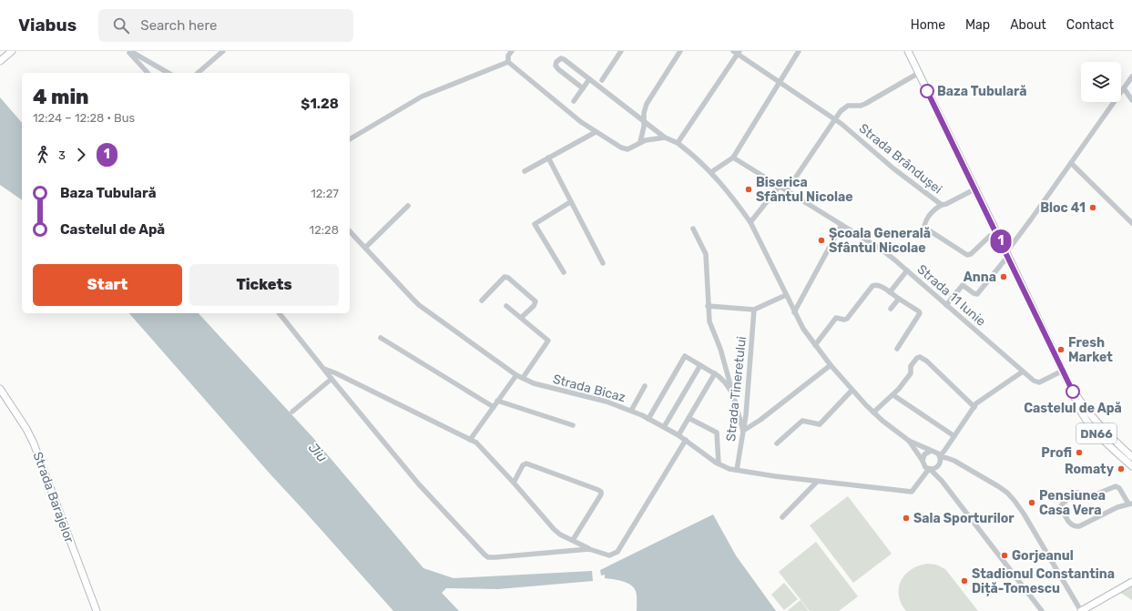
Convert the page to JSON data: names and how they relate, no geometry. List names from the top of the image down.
{
  "streets": {
    "main road": ["DN66", "Strada Barajelor"],
    "street": [
      "Strada Brândușei",
      "Strada 11 Iunie",
      "Strada Bicaz",
      "Strada Tineretului"
    ]
  },
  "crossings": [
    ["Strada Brândușei", "DN66"],
    ["Strada 11 Iunie", "DN66"],
    ["Strada Bicaz", "Strada Tineretului"]
  ],
  "water": ["Jiu"],
  "places": [
    "Baza Tubulară",
    "Biserica Sfântul Nicolae",
    "Bloc 41",
    "Școala Generală Sfântul Nicolae",
    "Anna",
    "Fresh Market",
    "Castelul de Apă",
    "Profi",
    "Romaty",
    "Pensiunea Casa Vera",
    "Sala Sporturilor",
    "Gorjeanul",
    "Stadionul Constantina Diță-Tomescu"
  ],
  "lines": ["bus line 1"],
  "page": {
    "header": "Viabus",
    "search": "Search here",
    "nav": [
      "Home",
      "Map",
      "About",
      "Contact"
    ],
    "on_map": "1",
    "heading": ["4 min", "12:24 – 12:28 · Bus", "$1.28"],
    "legs": ["3", "1"],
    "list": [
      {
        "name": "Baza Tubulară",
        "value": "12:27"
      },
      {
        "name": "Castelul de Apă",
        "value": "12:28"
      }
    ],
    "buttons": ["Start", "Tickets"]
  }
}
